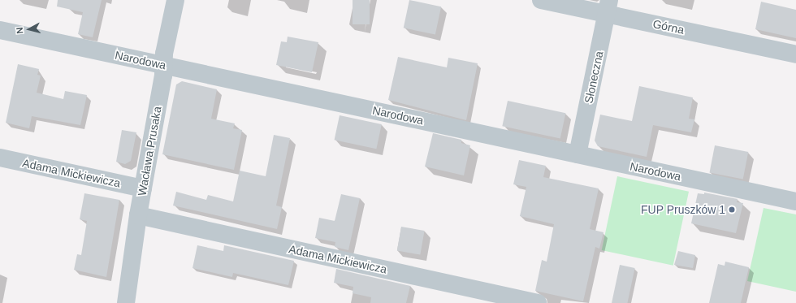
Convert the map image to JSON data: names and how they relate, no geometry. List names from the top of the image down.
{
  "streets": {
    "street": [
      "Górna",
      "Narodowa",
      "Słoneczna",
      "Wacława Prusaka",
      "Adama Mickiewicza"
    ]
  },
  "crossings": [
    ["Górna", "Słoneczna"],
    ["Narodowa", "Słoneczna"],
    ["Narodowa", "Wacława Prusaka"],
    ["Wacława Prusaka", "Adama Mickiewicza"]
  ],
  "places": ["FUP Pruszków 1"],
  "north": "left"
}
